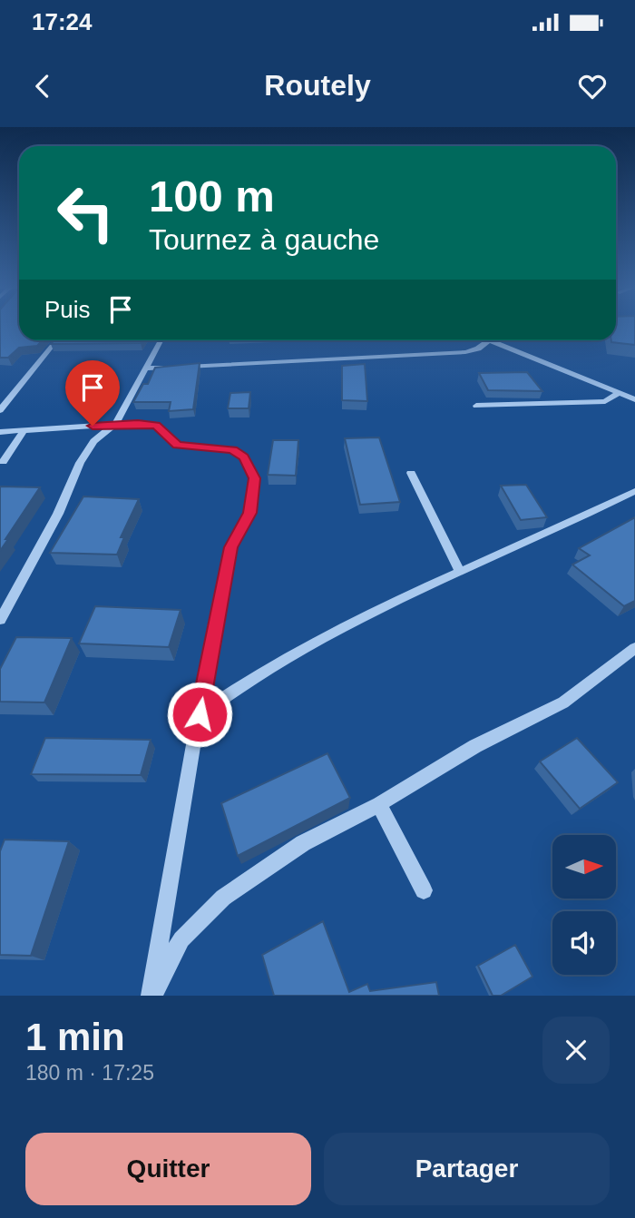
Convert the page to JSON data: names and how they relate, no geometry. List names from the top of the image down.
{
  "north": "right",
  "page": {
    "status": "17:24",
    "header": "Routely",
    "turn": ["100 m", "Tournez à gauche"],
    "then": "Puis",
    "heading": ["1 min", "180 m · 17:25"],
    "buttons": ["Quitter", "Partager"]
  }
}
